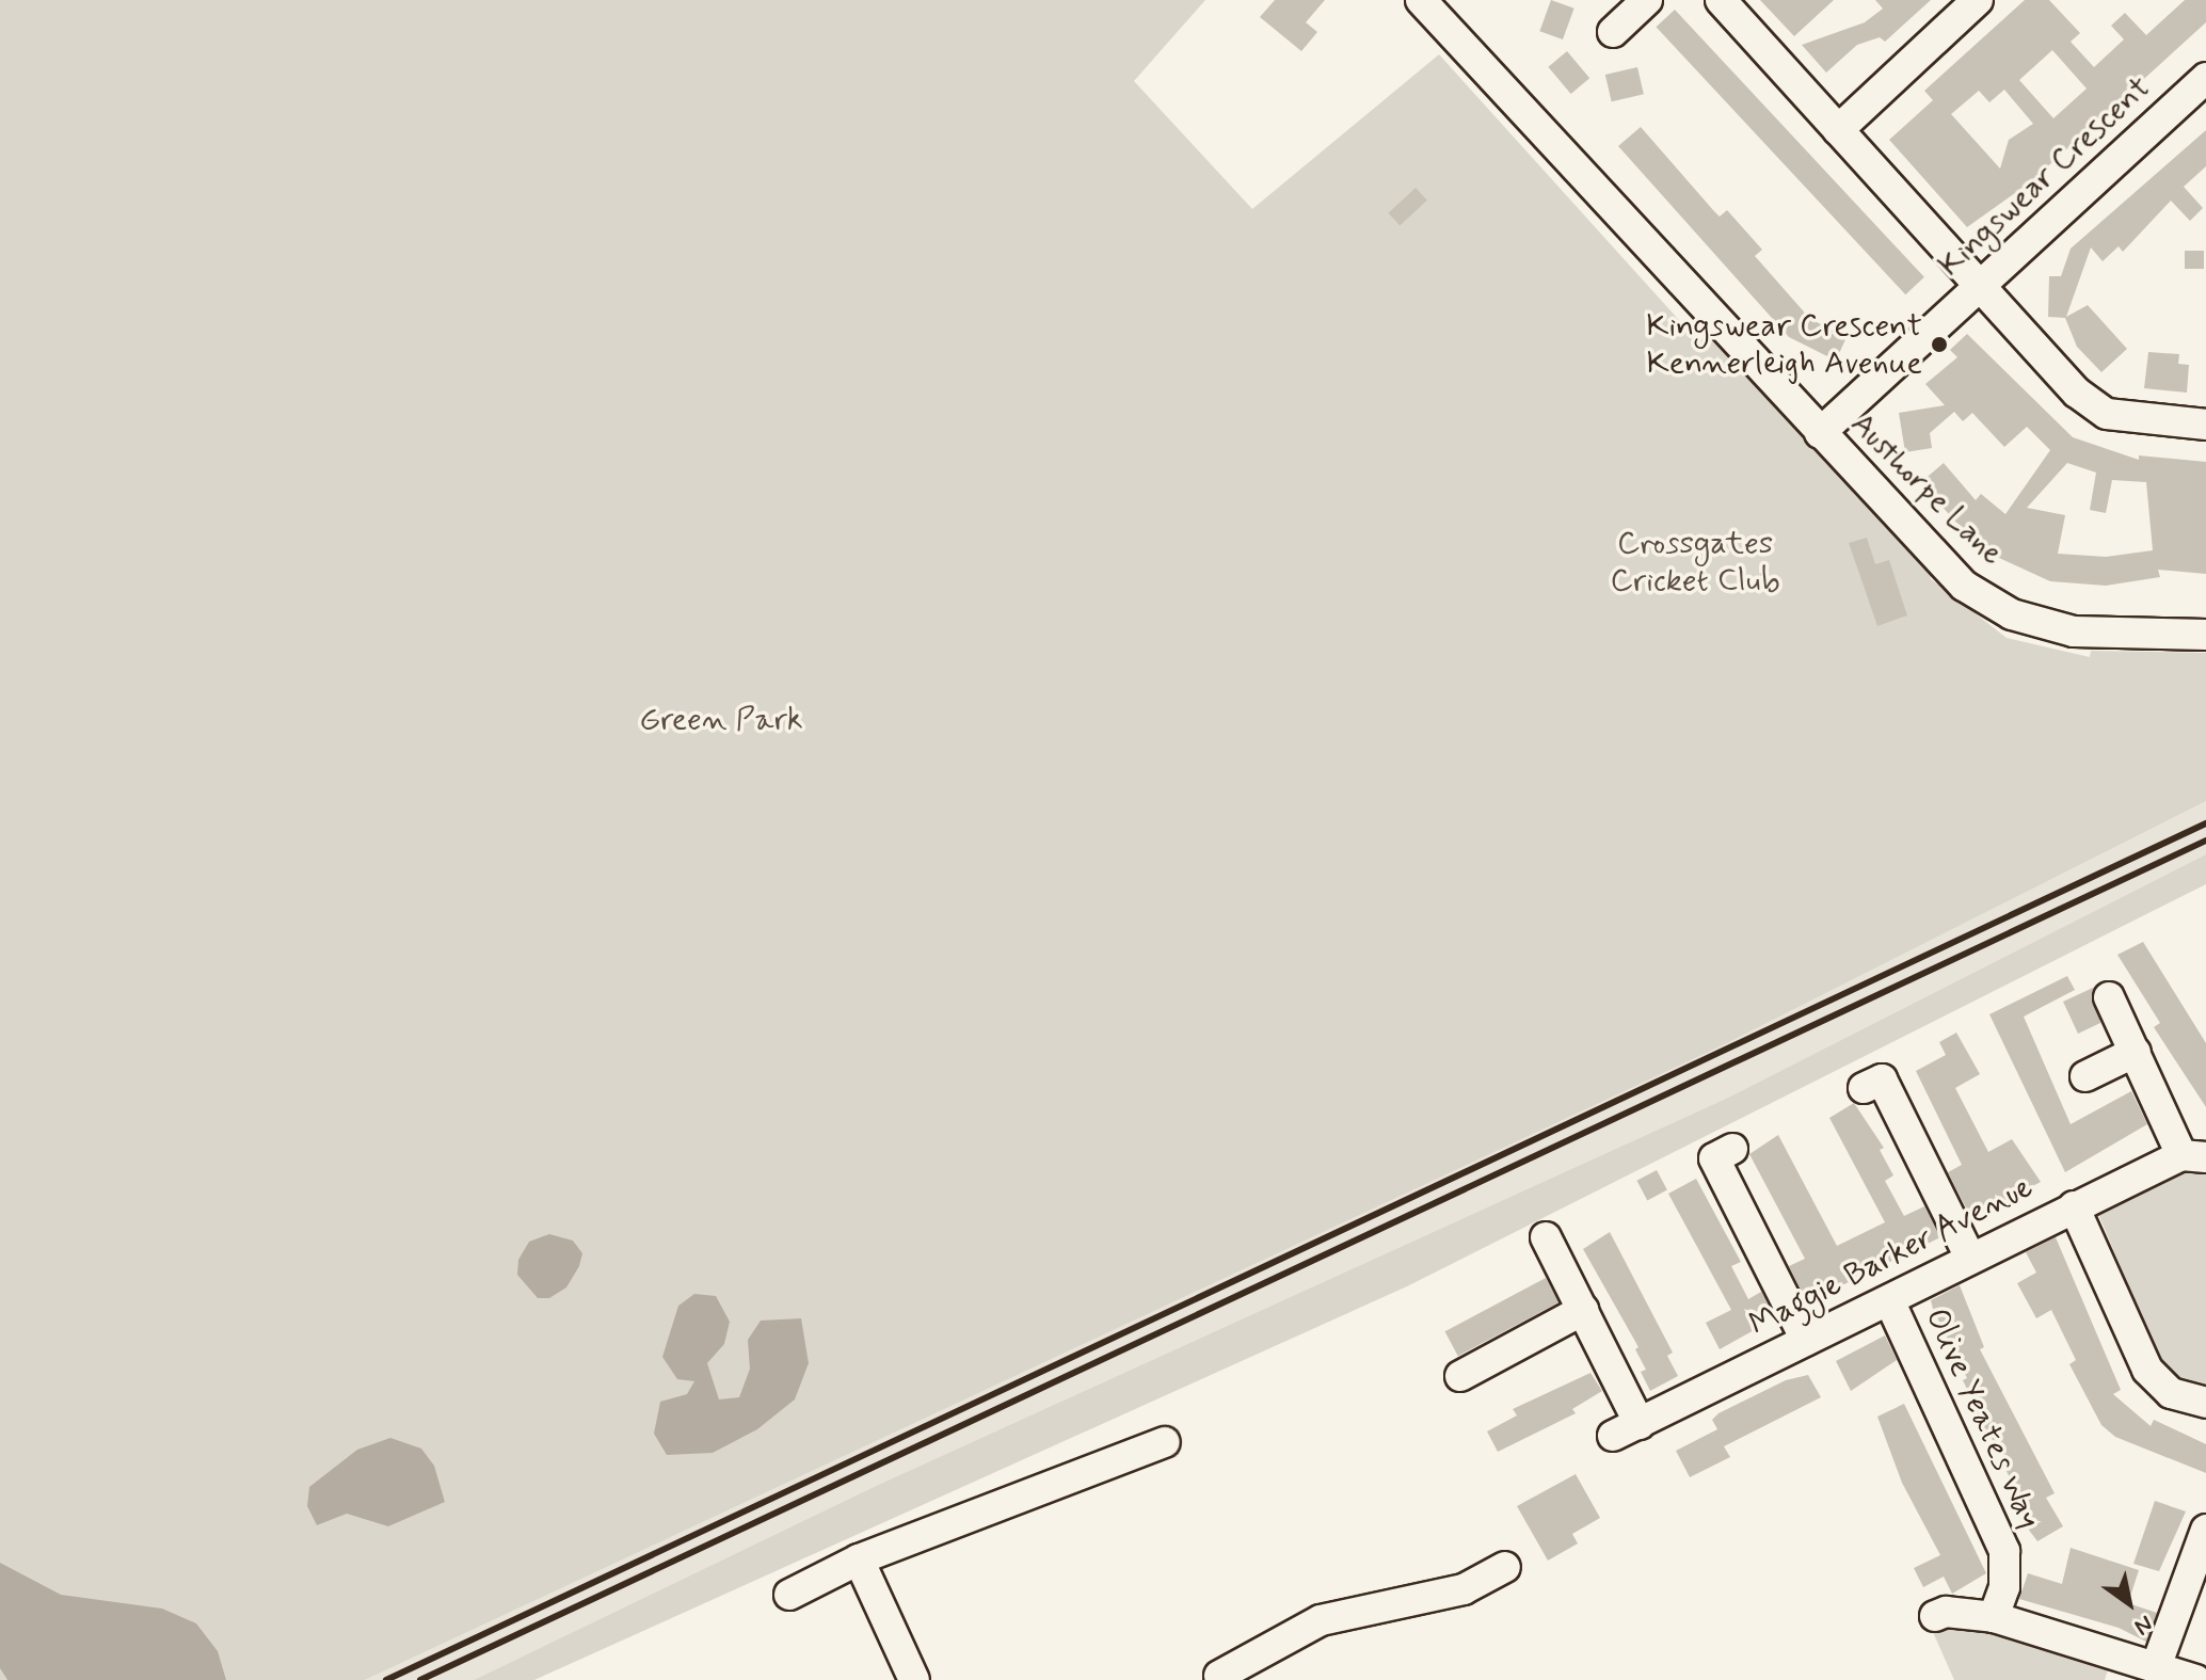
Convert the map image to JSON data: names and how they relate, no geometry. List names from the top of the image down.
{
  "streets": {
    "street": [
      "Kingswear Crescent",
      "Austhorpe Lane",
      "Maggie Barker Avenue",
      "Olive Yeates Way"
    ]
  },
  "crossings": [
    ["Kingswear Crescent", "Austhorpe Lane"],
    ["Maggie Barker Avenue", "Olive Yeates Way"]
  ],
  "parks": ["Crossgates Cricket Club", "Green Park"],
  "places": ["Kingswear Crescent Kennerleigh Avenue"],
  "north": "bottom right"
}
